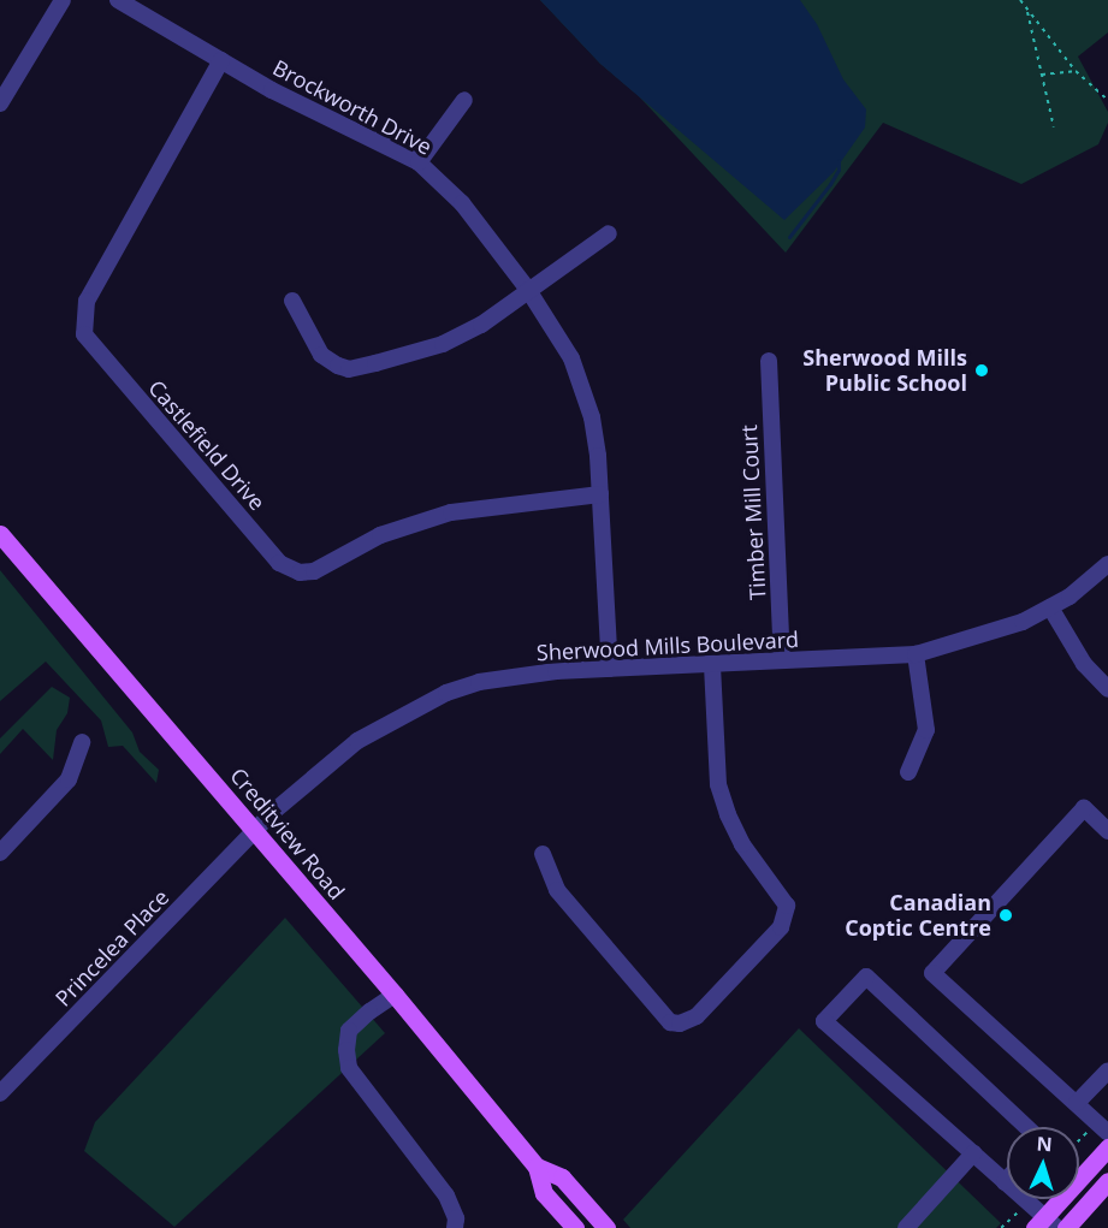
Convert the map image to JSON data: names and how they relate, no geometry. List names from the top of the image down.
{
  "streets": {
    "main road": ["Creditview Road"],
    "street": [
      "Brockworth Drive",
      "Castlefield Drive",
      "Timber Mill Court",
      "Sherwood Mills Boulevard",
      "Princelea Place"
    ]
  },
  "crossings": [
    ["Brockworth Drive", "Castlefield Drive"],
    ["Brockworth Drive", "Sherwood Mills Boulevard"],
    ["Timber Mill Court", "Sherwood Mills Boulevard"],
    ["Sherwood Mills Boulevard", "Creditview Road"],
    ["Sherwood Mills Boulevard", "Princelea Place"],
    ["Creditview Road", "Princelea Place"]
  ],
  "places": ["Sherwood Mills Public School", "Canadian Coptic Centre"],
  "north": "top"
}
